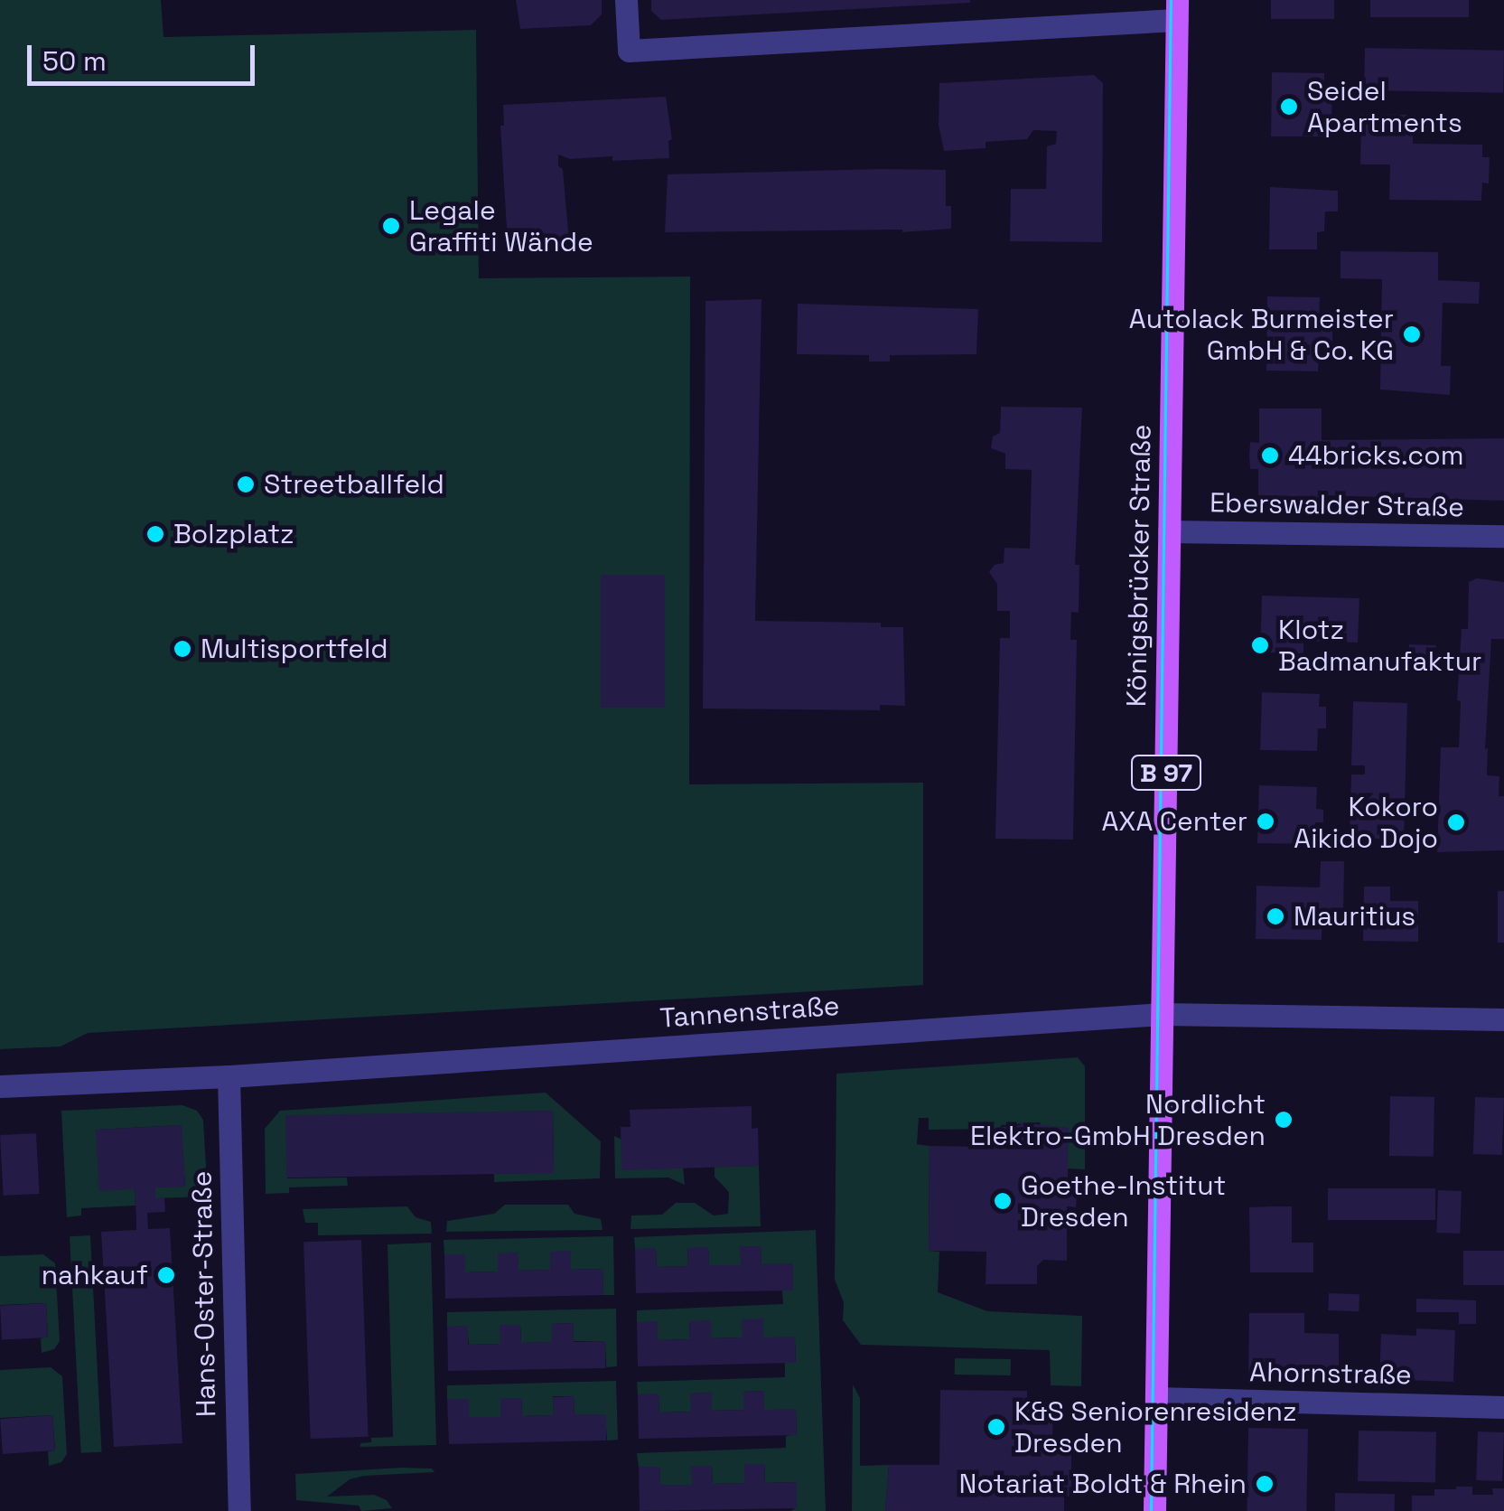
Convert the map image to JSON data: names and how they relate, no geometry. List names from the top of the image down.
{
  "streets": {
    "main road": ["Königsbrücker Straße", "B 97"],
    "street": [
      "Eberswalder Straße",
      "Tannenstraße",
      "Hans-Oster-Straße",
      "Ahornstraße"
    ]
  },
  "crossings": [
    ["Eberswalder Straße", "Königsbrücker Straße"],
    ["Königsbrücker Straße", "Tannenstraße"],
    ["Königsbrücker Straße", "Ahornstraße"],
    ["Tannenstraße", "Hans-Oster-Straße"]
  ],
  "places": [
    "Seidel Apartments",
    "Legale Graffiti Wände",
    "Autolack Burmeister GmbH & Co. KG",
    "44bricks.com",
    "Streetballfeld",
    "Bolzplatz",
    "Klotz Badmanufaktur",
    "Multisportfeld",
    "AXA Center",
    "Kokoro Aikido Dojo",
    "Mauritius",
    "Nordlicht Elektro-GmbH Dresden",
    "Goethe-Institut Dresden",
    "nahkauf",
    "K&S Seniorenresidenz Dresden",
    "Notariat Boldt & Rhein"
  ],
  "scale_bar": "50 m"
}
